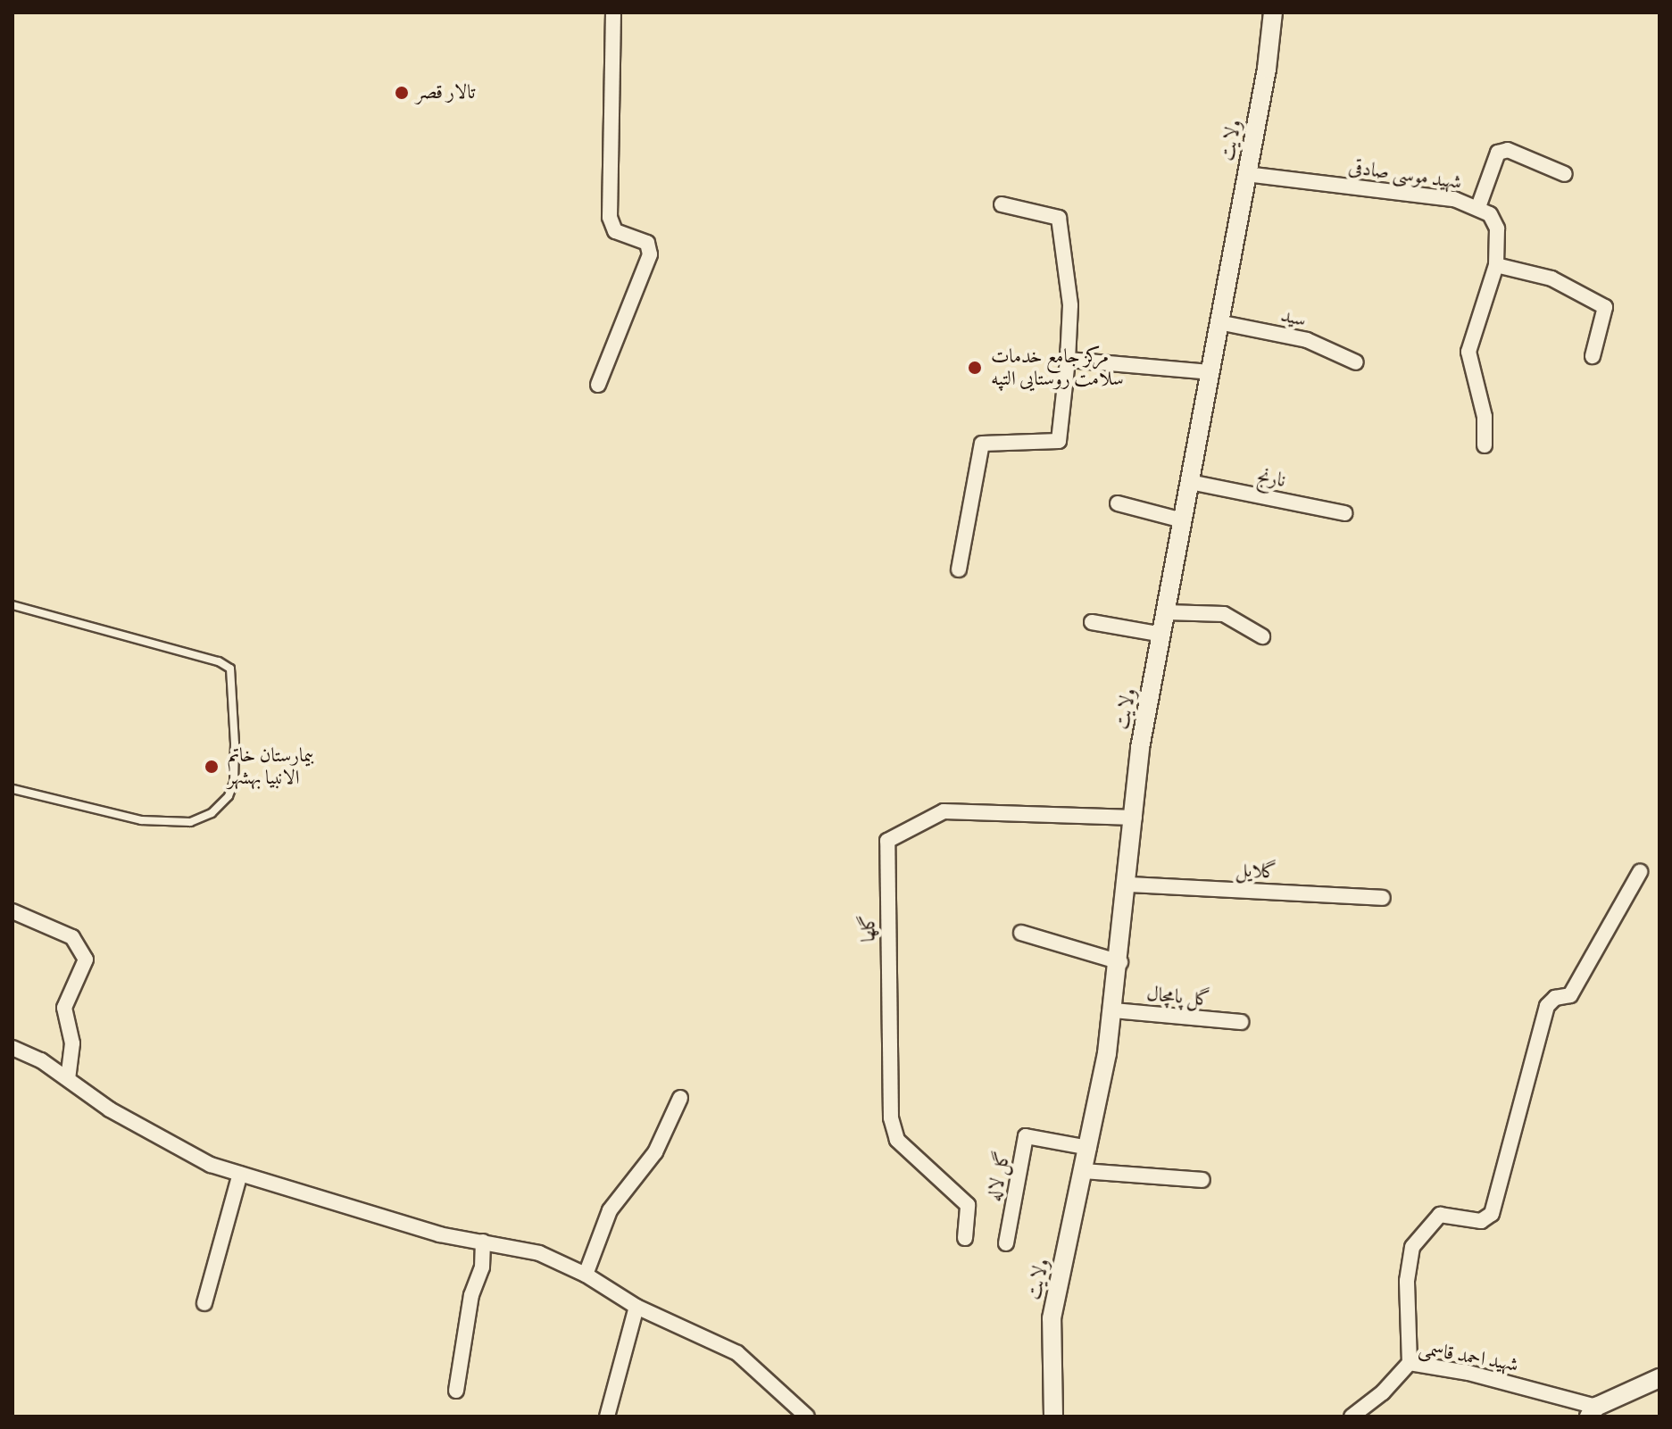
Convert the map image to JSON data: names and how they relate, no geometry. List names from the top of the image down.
{
  "streets": {
    "street": [
      "ولایت",
      "شهید موسی صادقی",
      "سید",
      "نارنج",
      "گلایل",
      "گلها",
      "گل پامچال",
      "گل لاله",
      "شهید احمد قاسمی"
    ]
  },
  "crossings": [
    ["ولایت", "شهید موسی صادقی"],
    ["ولایت", "سید"],
    ["ولایت", "نارنج"],
    ["ولایت", "گلایل"],
    ["ولایت", "گلها"],
    ["ولایت", "گل پامچال"],
    ["ولایت", "گل لاله"]
  ],
  "places": ["تالار قصر", "مرکز جامع خدمات سلامت روستایی التپه", "بیمارستان خاتم الانبیا بهشهر"]
}
